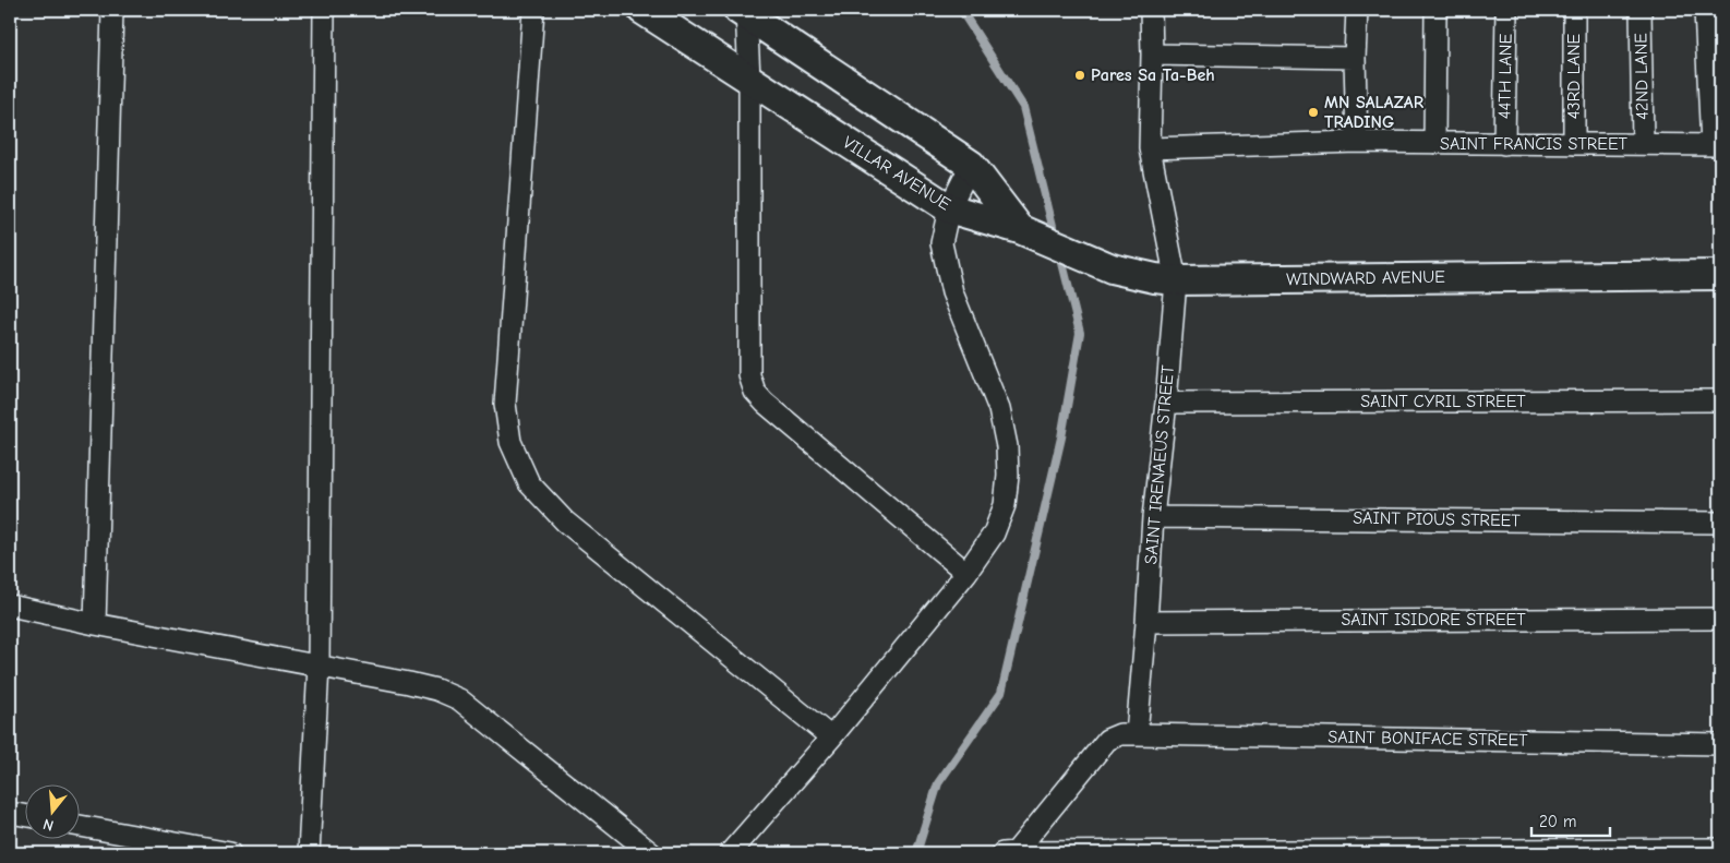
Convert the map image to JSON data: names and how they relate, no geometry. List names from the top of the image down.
{
  "streets": {
    "main road": ["VILLAR AVENUE", "WINDWARD AVENUE"],
    "street": [
      "44TH LANE",
      "43RD LANE",
      "42ND LANE",
      "SAINT FRANCIS STREET",
      "SAINT CYRIL STREET",
      "SAINT IRENAEUS STREET",
      "SAINT PIOUS STREET",
      "SAINT ISIDORE STREET",
      "SAINT BONIFACE STREET"
    ]
  },
  "crossings": [
    ["44TH LANE", "SAINT FRANCIS STREET"],
    ["43RD LANE", "SAINT FRANCIS STREET"],
    ["42ND LANE", "SAINT FRANCIS STREET"],
    ["SAINT FRANCIS STREET", "SAINT IRENAEUS STREET"],
    ["VILLAR AVENUE", "WINDWARD AVENUE"],
    ["WINDWARD AVENUE", "SAINT IRENAEUS STREET"],
    ["SAINT CYRIL STREET", "SAINT IRENAEUS STREET"],
    ["SAINT IRENAEUS STREET", "SAINT PIOUS STREET"],
    ["SAINT IRENAEUS STREET", "SAINT ISIDORE STREET"],
    ["SAINT IRENAEUS STREET", "SAINT BONIFACE STREET"]
  ],
  "places": ["Pares Sa Ta-Beh", "MN SALAZAR TRADING"],
  "scale_bar": "20 m",
  "north": "bottom"
}
